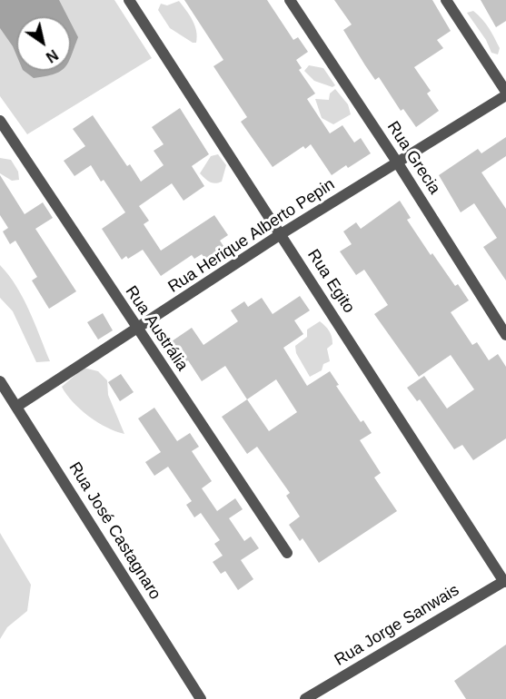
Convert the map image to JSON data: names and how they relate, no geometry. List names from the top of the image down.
{
  "streets": {
    "street": [
      "Rua Grecia",
      "Rua Herique Alberto Pepin",
      "Rua Egito",
      "Rua Austrália",
      "Rua José Castagnaro",
      "Rua Jorge Sanwais"
    ]
  },
  "crossings": [
    ["Rua Grecia", "Rua Herique Alberto Pepin"],
    ["Rua Herique Alberto Pepin", "Rua Egito"],
    ["Rua Herique Alberto Pepin", "Rua Austrália"],
    ["Rua Herique Alberto Pepin", "Rua José Castagnaro"],
    ["Rua Egito", "Rua Jorge Sanwais"]
  ],
  "north": "bottom right"
}
